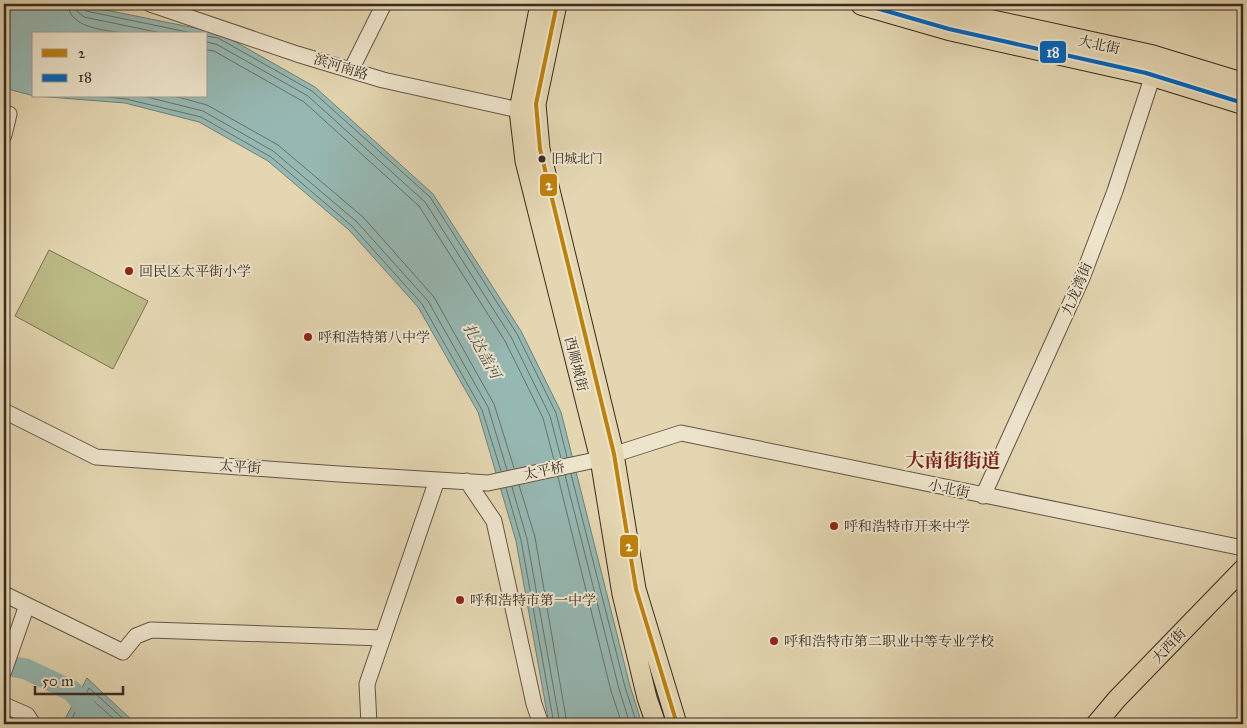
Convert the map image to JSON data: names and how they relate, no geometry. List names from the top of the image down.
{
  "streets": {
    "highway": ["大北街"],
    "main road": ["西顺城街", "大西街"],
    "street": [
      "滨河南路",
      "九龙湾街",
      "太平街",
      "太平桥",
      "小北街"
    ]
  },
  "crossings": [
    ["大北街", "九龙湾街"],
    ["滨河南路", "西顺城街"],
    ["九龙湾街", "小北街"],
    ["西顺城街", "太平桥"],
    ["西顺城街", "小北街"],
    ["太平街", "太平桥"],
    ["太平桥", "小北街"]
  ],
  "districts": ["大南街街道"],
  "water": ["扎达盖河"],
  "places": [
    "旧城北门",
    "回民区太平街小学",
    "呼和浩特第八中学",
    "呼和浩特市开来中学",
    "呼和浩特市第一中学",
    "呼和浩特市第二职业中等专业学校"
  ],
  "lines": ["transit line 2", "transit line 18"],
  "legend": ["2", "18"],
  "scale_bar": "50 m"
}
